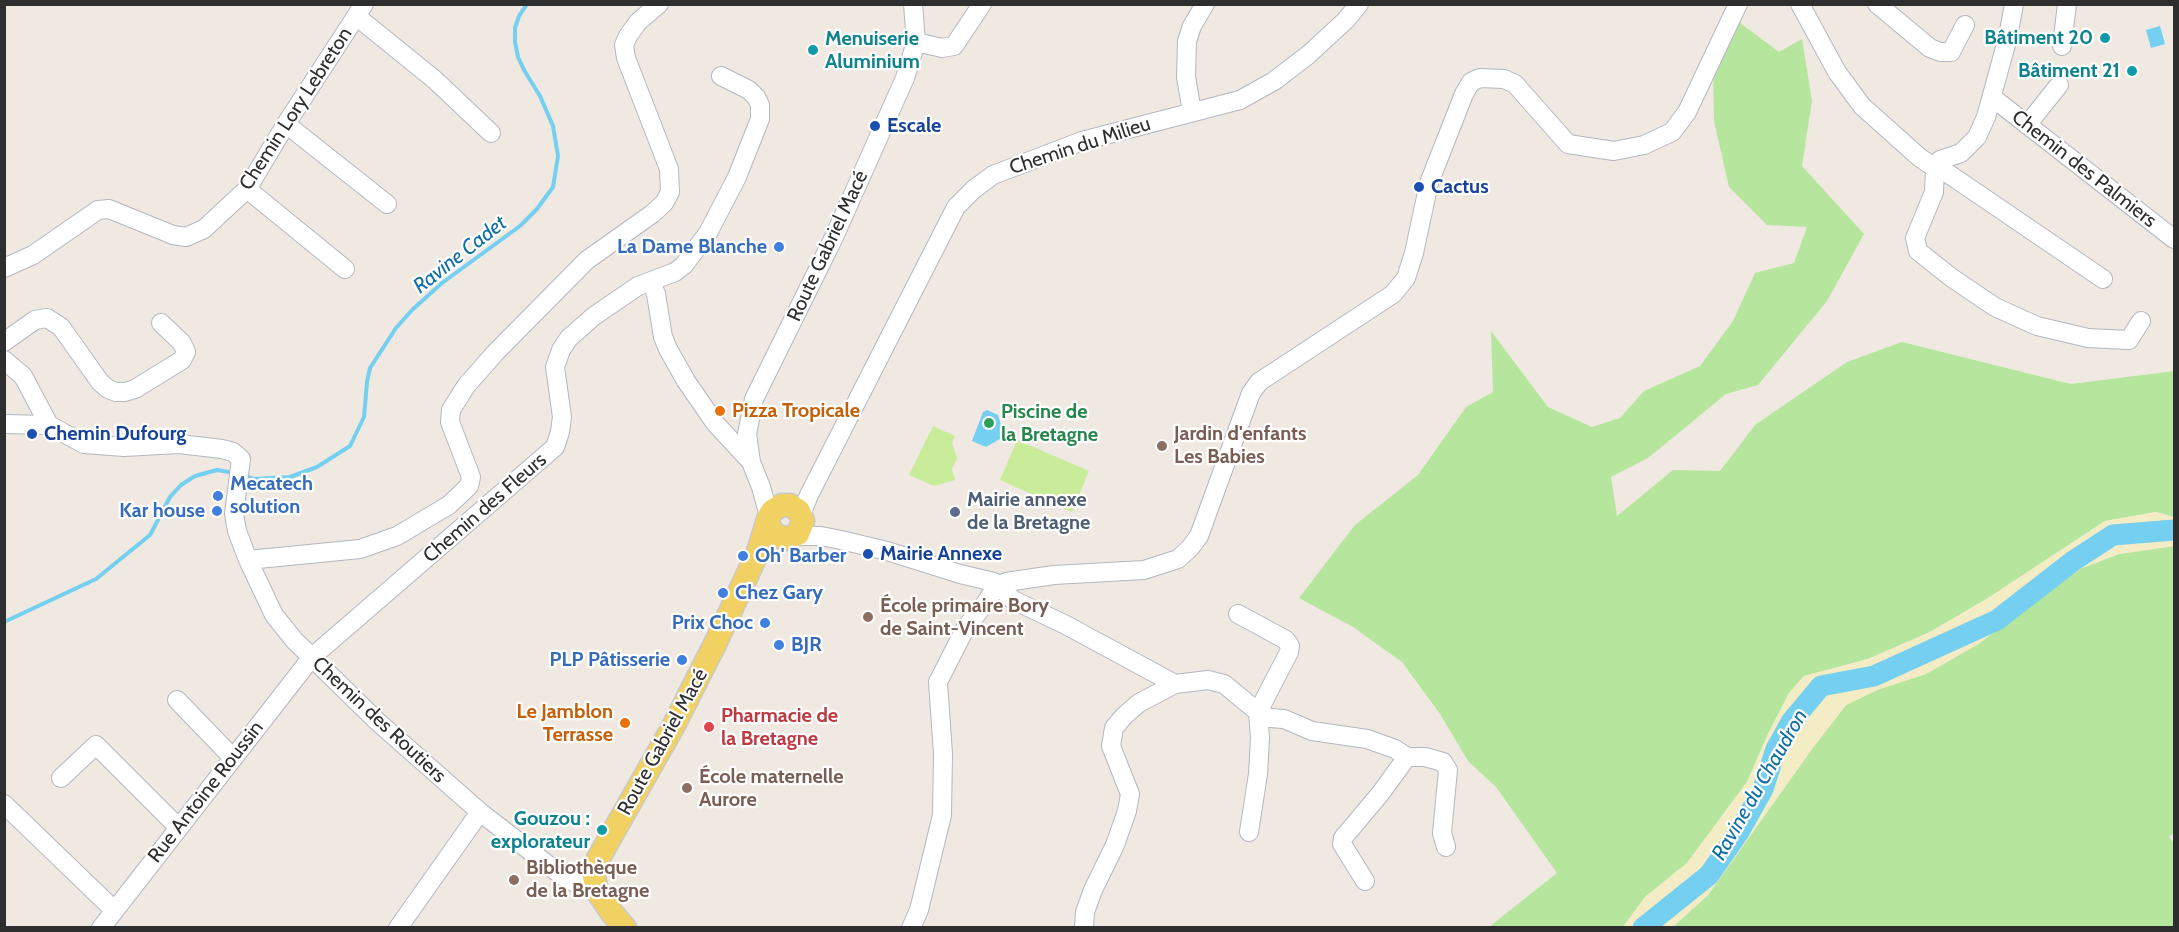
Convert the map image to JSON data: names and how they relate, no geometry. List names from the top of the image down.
{
  "streets": {
    "main road": ["Route Gabriel Macé"],
    "street": [
      "Chemin Lory Lebreton",
      "Chemin du Milieu",
      "Chemin des Palmiers",
      "Chemin des Fleurs",
      "Chemin des Routiers",
      "Rue Antoine Roussin"
    ]
  },
  "crossings": [
    ["Chemin du Milieu", "Route Gabriel Macé"],
    ["Route Gabriel Macé", "Chemin des Routiers"],
    ["Chemin des Fleurs", "Chemin des Routiers"],
    ["Chemin des Fleurs", "Rue Antoine Roussin"],
    ["Chemin des Routiers", "Rue Antoine Roussin"]
  ],
  "water": ["Ravine Cadet", "Ravine du Chaudron"],
  "places": [
    "Bâtiment 20",
    "Menuiserie Aluminium",
    "Bâtiment 21",
    "Escale",
    "Cactus",
    "La Dame Blanche",
    "Pizza Tropicale",
    "Piscine de la Bretagne",
    "Chemin Dufourg",
    "Jardin d'enfants Les Babies",
    "Mecatech solution",
    "Kar house",
    "Mairie annexe de la Bretagne",
    "Mairie Annexe",
    "Oh' Barber",
    "Chez Gary",
    "École primaire Bory de Saint-Vincent",
    "Prix Choc",
    "BJR",
    "PLP Pâtisserie",
    "Le Jamblon Terrasse",
    "Pharmacie de la Bretagne",
    "École maternelle Aurore",
    "Gouzou : explorateur",
    "Bibliothèque de la Bretagne"
  ]
}
